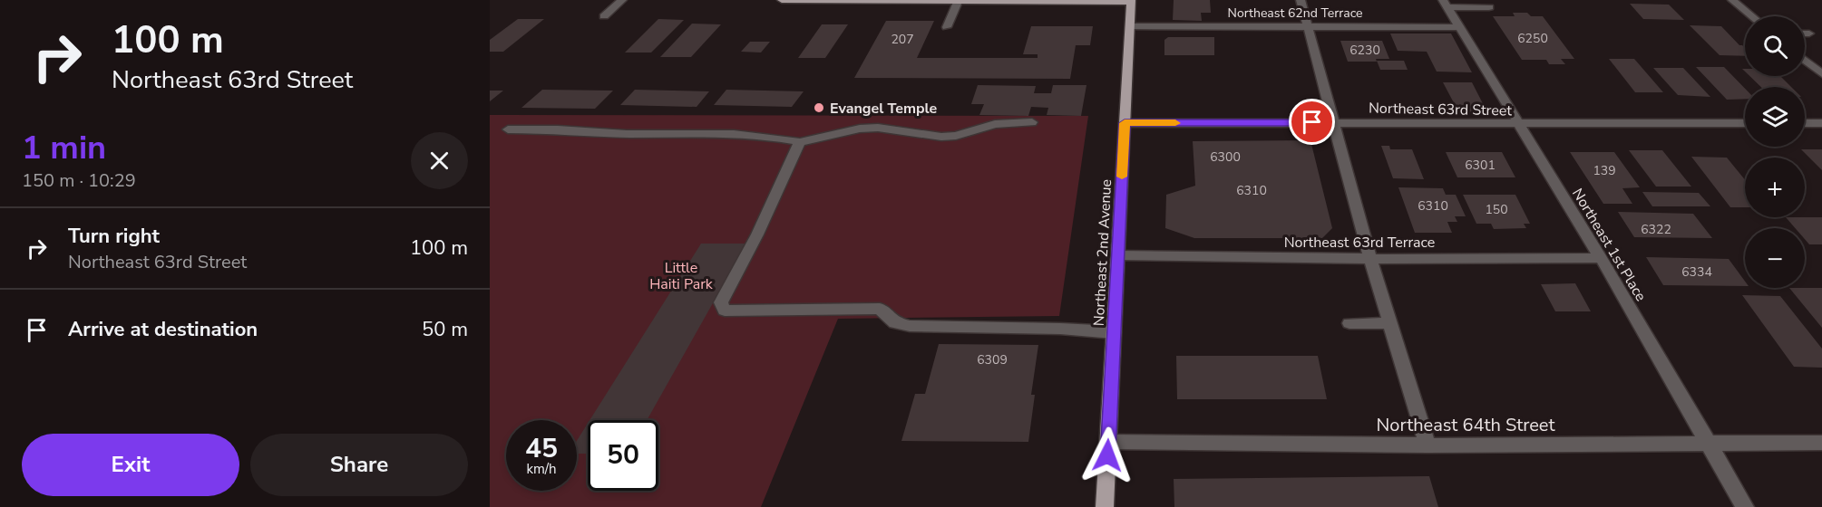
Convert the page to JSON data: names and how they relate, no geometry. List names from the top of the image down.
{
  "streets": {
    "main road": ["Northeast 2nd Avenue"],
    "street": [
      "Northeast 62nd Terrace",
      "Northeast 63rd Street",
      "Northeast 63rd Terrace",
      "Northeast 1st Place",
      "Northeast 64th Street"
    ]
  },
  "crossings": [
    ["Northeast 62nd Terrace", "Northeast 1st Place"],
    ["Northeast 62nd Terrace", "Northeast 2nd Avenue"],
    ["Northeast 63rd Street", "Northeast 1st Place"],
    ["Northeast 63rd Street", "Northeast 2nd Avenue"],
    ["Northeast 63rd Terrace", "Northeast 1st Place"],
    ["Northeast 63rd Terrace", "Northeast 2nd Avenue"],
    ["Northeast 1st Place", "Northeast 64th Street"],
    ["Northeast 2nd Avenue", "Northeast 64th Street"]
  ],
  "parks": ["Little Haiti Park"],
  "places": ["Evangel Temple"],
  "house_numbers": [
    "6250",
    "207",
    "6230",
    "6300",
    "6301",
    "139",
    "6310",
    "6310",
    "150",
    "6322",
    "6334",
    "6309"
  ],
  "page": {
    "turn": ["100 m", "Northeast 63rd Street"],
    "map_buttons": ["+", "−"],
    "heading": ["1 min", "150 m · 10:29"],
    "list": [
      {
        "name": "Turn right",
        "note": "Northeast 63rd Street",
        "value": "100 m"
      },
      {
        "name": "Arrive at destination",
        "value": "50 m"
      }
    ],
    "speed": "45 km/h",
    "limit": "50",
    "buttons": ["Exit", "Share"]
  }
}
